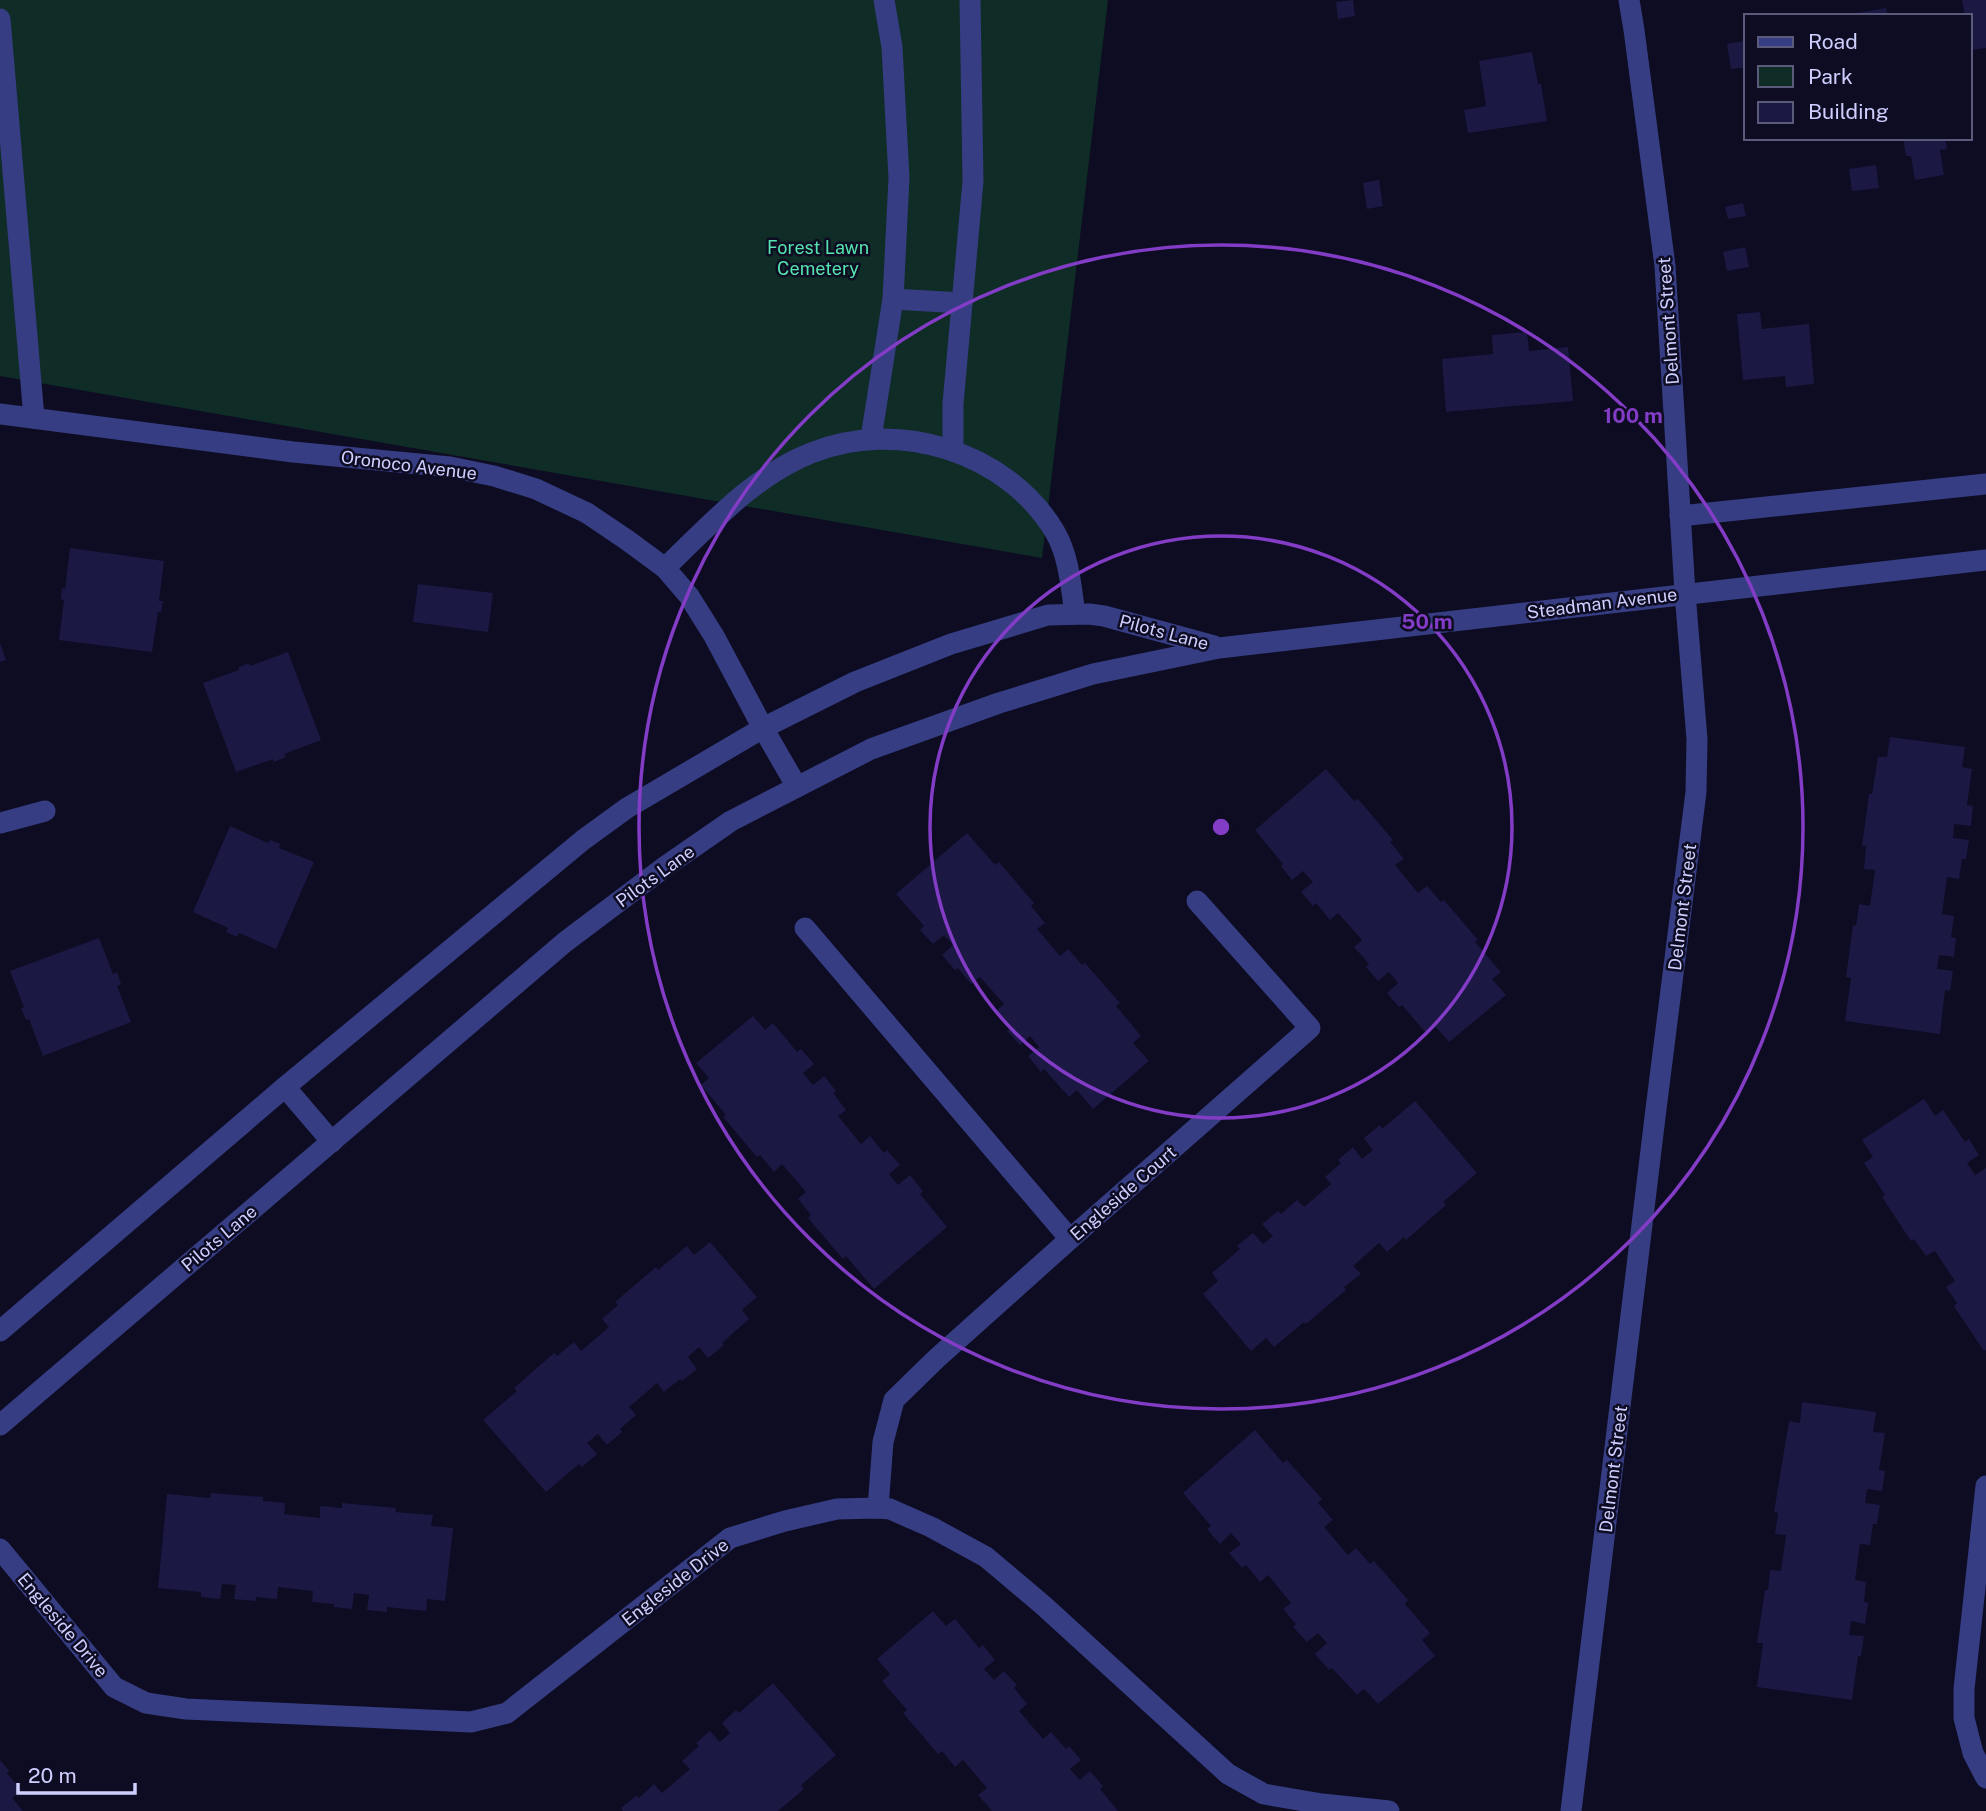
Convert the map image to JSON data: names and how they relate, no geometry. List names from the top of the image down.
{
  "streets": {
    "street": [
      "Delmont Street",
      "Oronoco Avenue",
      "Steadman Avenue",
      "Pilots Lane",
      "Engleside Court",
      "Engleside Drive"
    ]
  },
  "crossings": [
    ["Delmont Street", "Steadman Avenue"],
    ["Oronoco Avenue", "Pilots Lane"],
    ["Steadman Avenue", "Pilots Lane"],
    ["Engleside Court", "Engleside Drive"]
  ],
  "parks": ["Forest Lawn Cemetery"],
  "legend": ["Road", "Park", "Building"],
  "scale_bar": "20 m",
  "rings": ["100 m", "50 m"]
}
